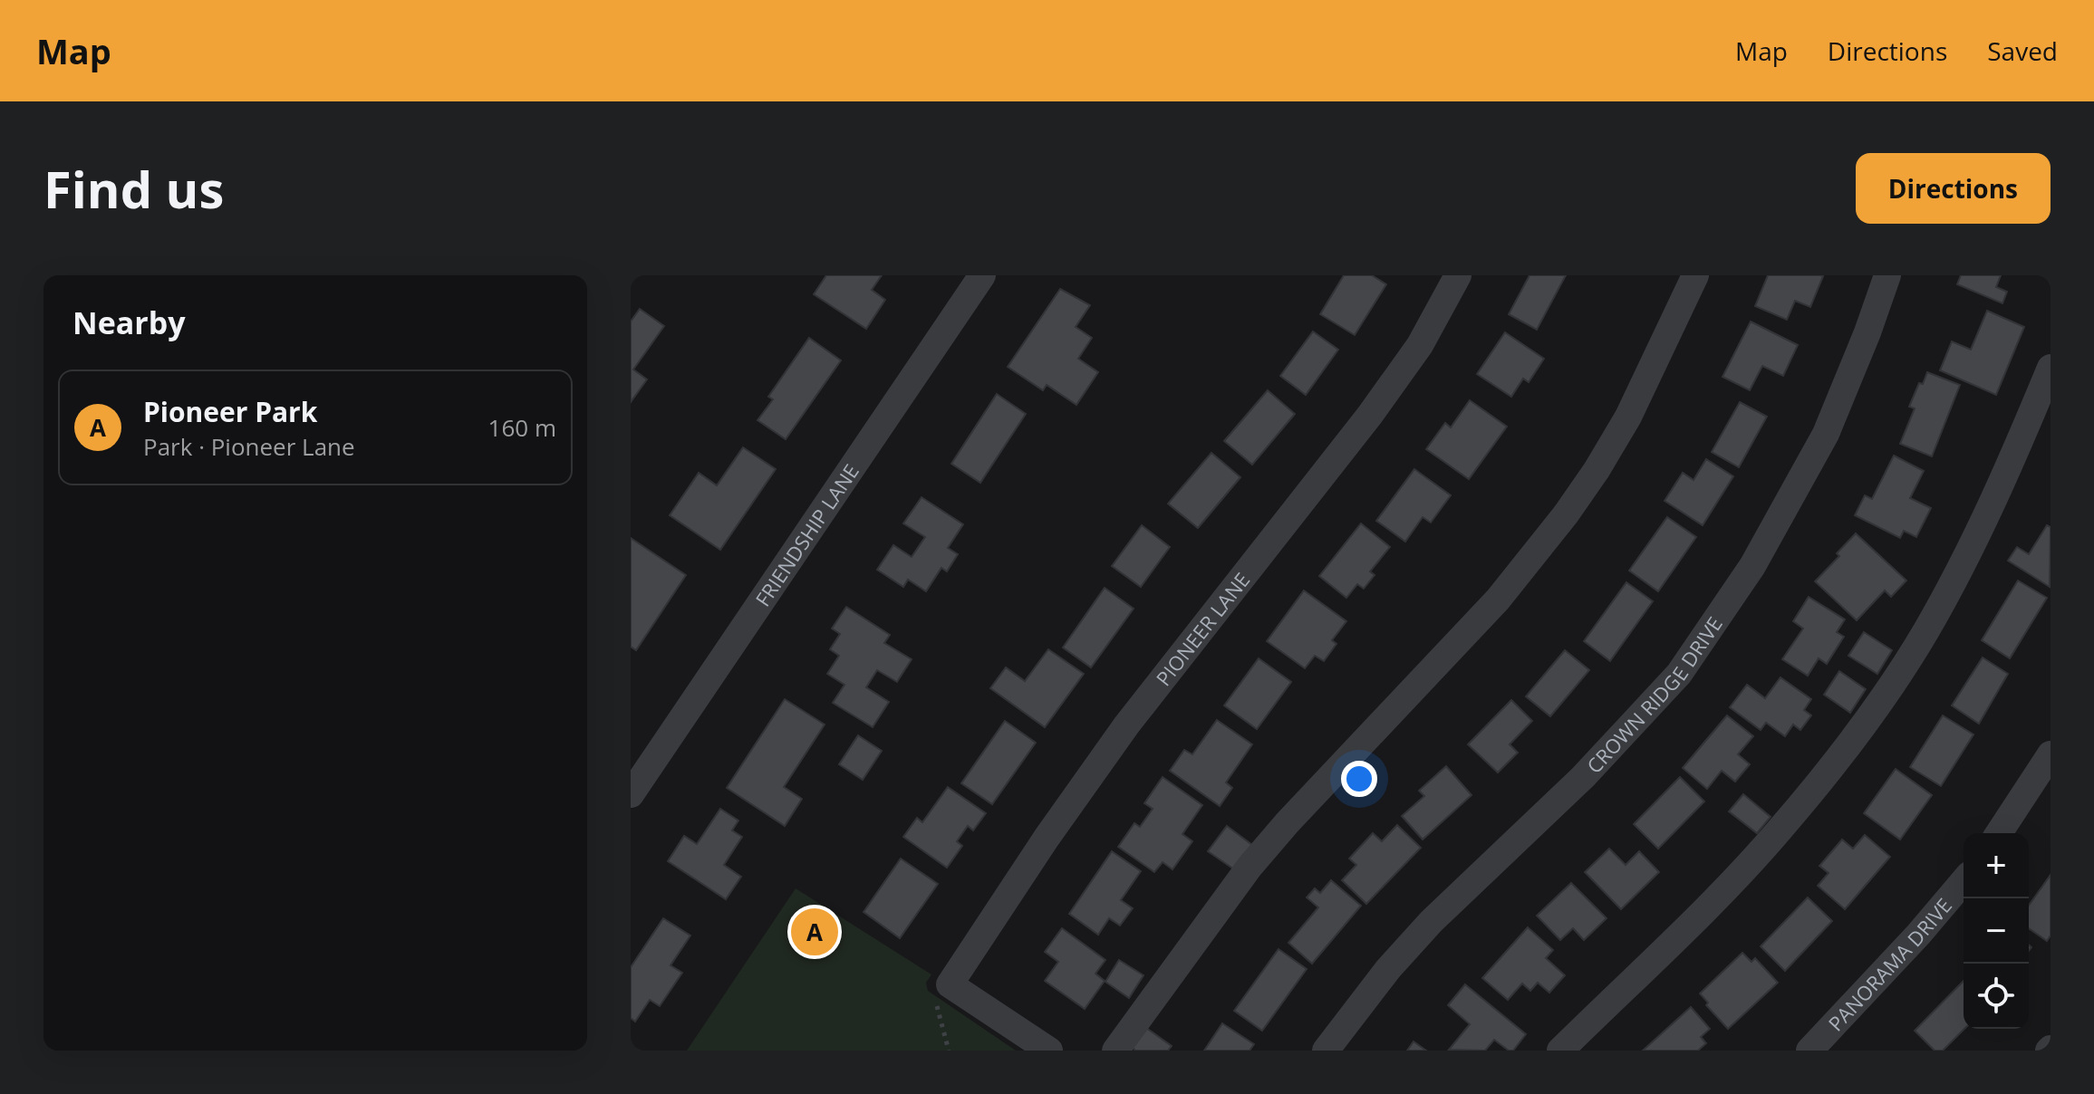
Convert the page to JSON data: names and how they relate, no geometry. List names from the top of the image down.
{
  "streets": {
    "street": [
      "FRIENDSHIP LANE",
      "PIONEER LANE",
      "CROWN RIDGE DRIVE",
      "PANORAMA DRIVE"
    ]
  },
  "page": {
    "header": "Map",
    "nav": ["Map", "Directions", "Saved"],
    "buttons": "Directions",
    "title": "Find us",
    "heading": "Nearby",
    "list": [
      {
        "mark": "A",
        "name": "Pioneer Park",
        "note": "Park · Pioneer Lane",
        "value": "160 m"
      }
    ],
    "map_buttons": ["+", "−"],
    "pins": "A"
  }
}
